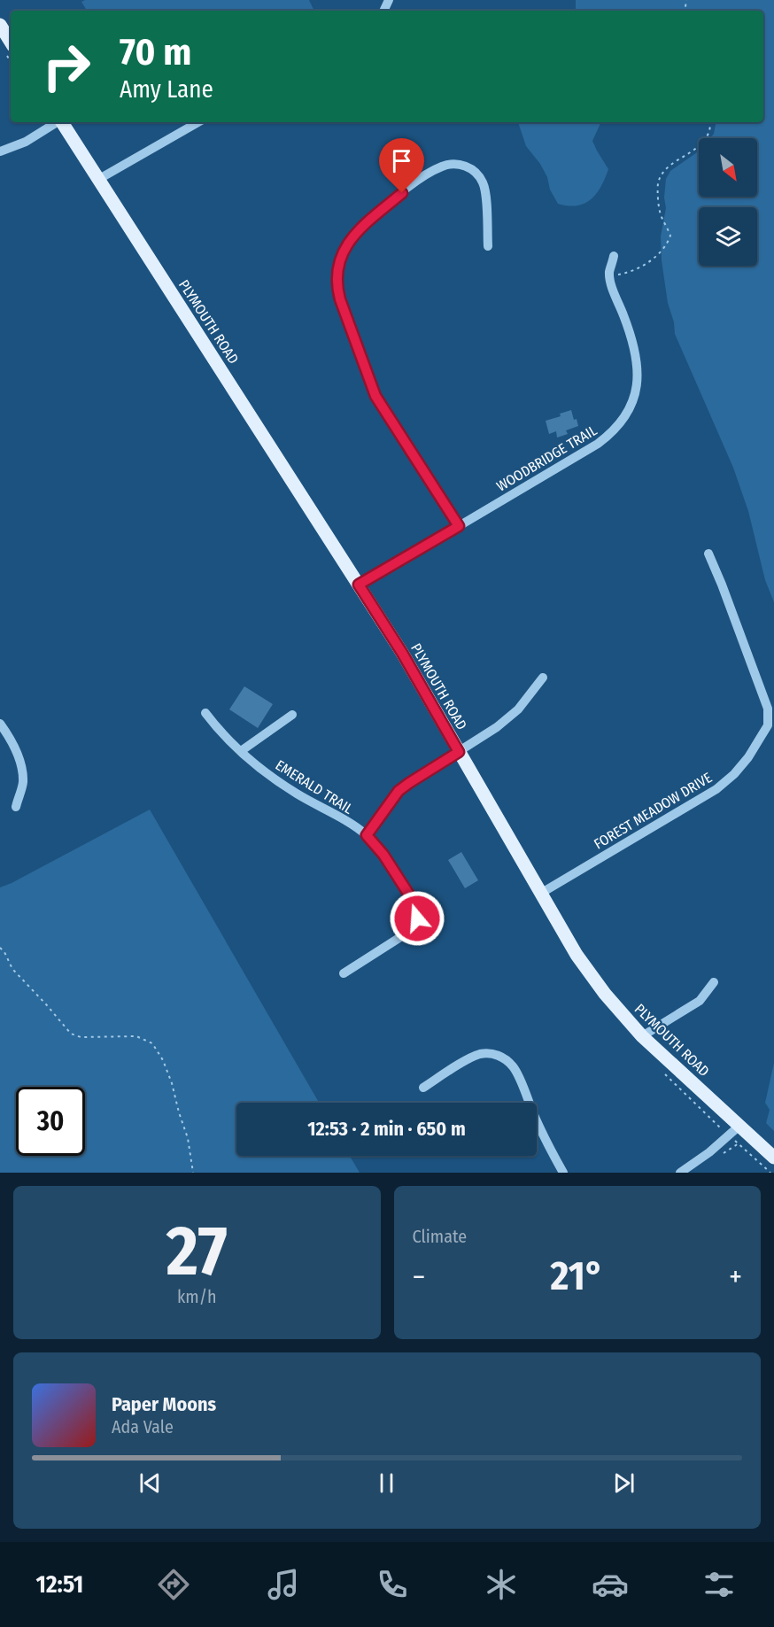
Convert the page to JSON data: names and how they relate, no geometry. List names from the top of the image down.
{
  "streets": {
    "main road": ["PLYMOUTH ROAD"],
    "street": ["WOODBRIDGE TRAIL", "EMERALD TRAIL", "FOREST MEADOW DRIVE"]
  },
  "crossings": [
    ["PLYMOUTH ROAD", "WOODBRIDGE TRAIL"],
    ["PLYMOUTH ROAD", "FOREST MEADOW DRIVE"]
  ],
  "north": "bottom right",
  "page": {
    "turn": ["70 m", "Amy Lane"],
    "limit": "30",
    "trip": "12:53 · 2 min · 650 m",
    "tile": [
      ["27", "km/h"],
      "Climate"
    ],
    "heat": ["−", "21°", "+"],
    "song": ["Paper Moons", "Ada Vale"],
    "tabs": "12:51"
  }
}
